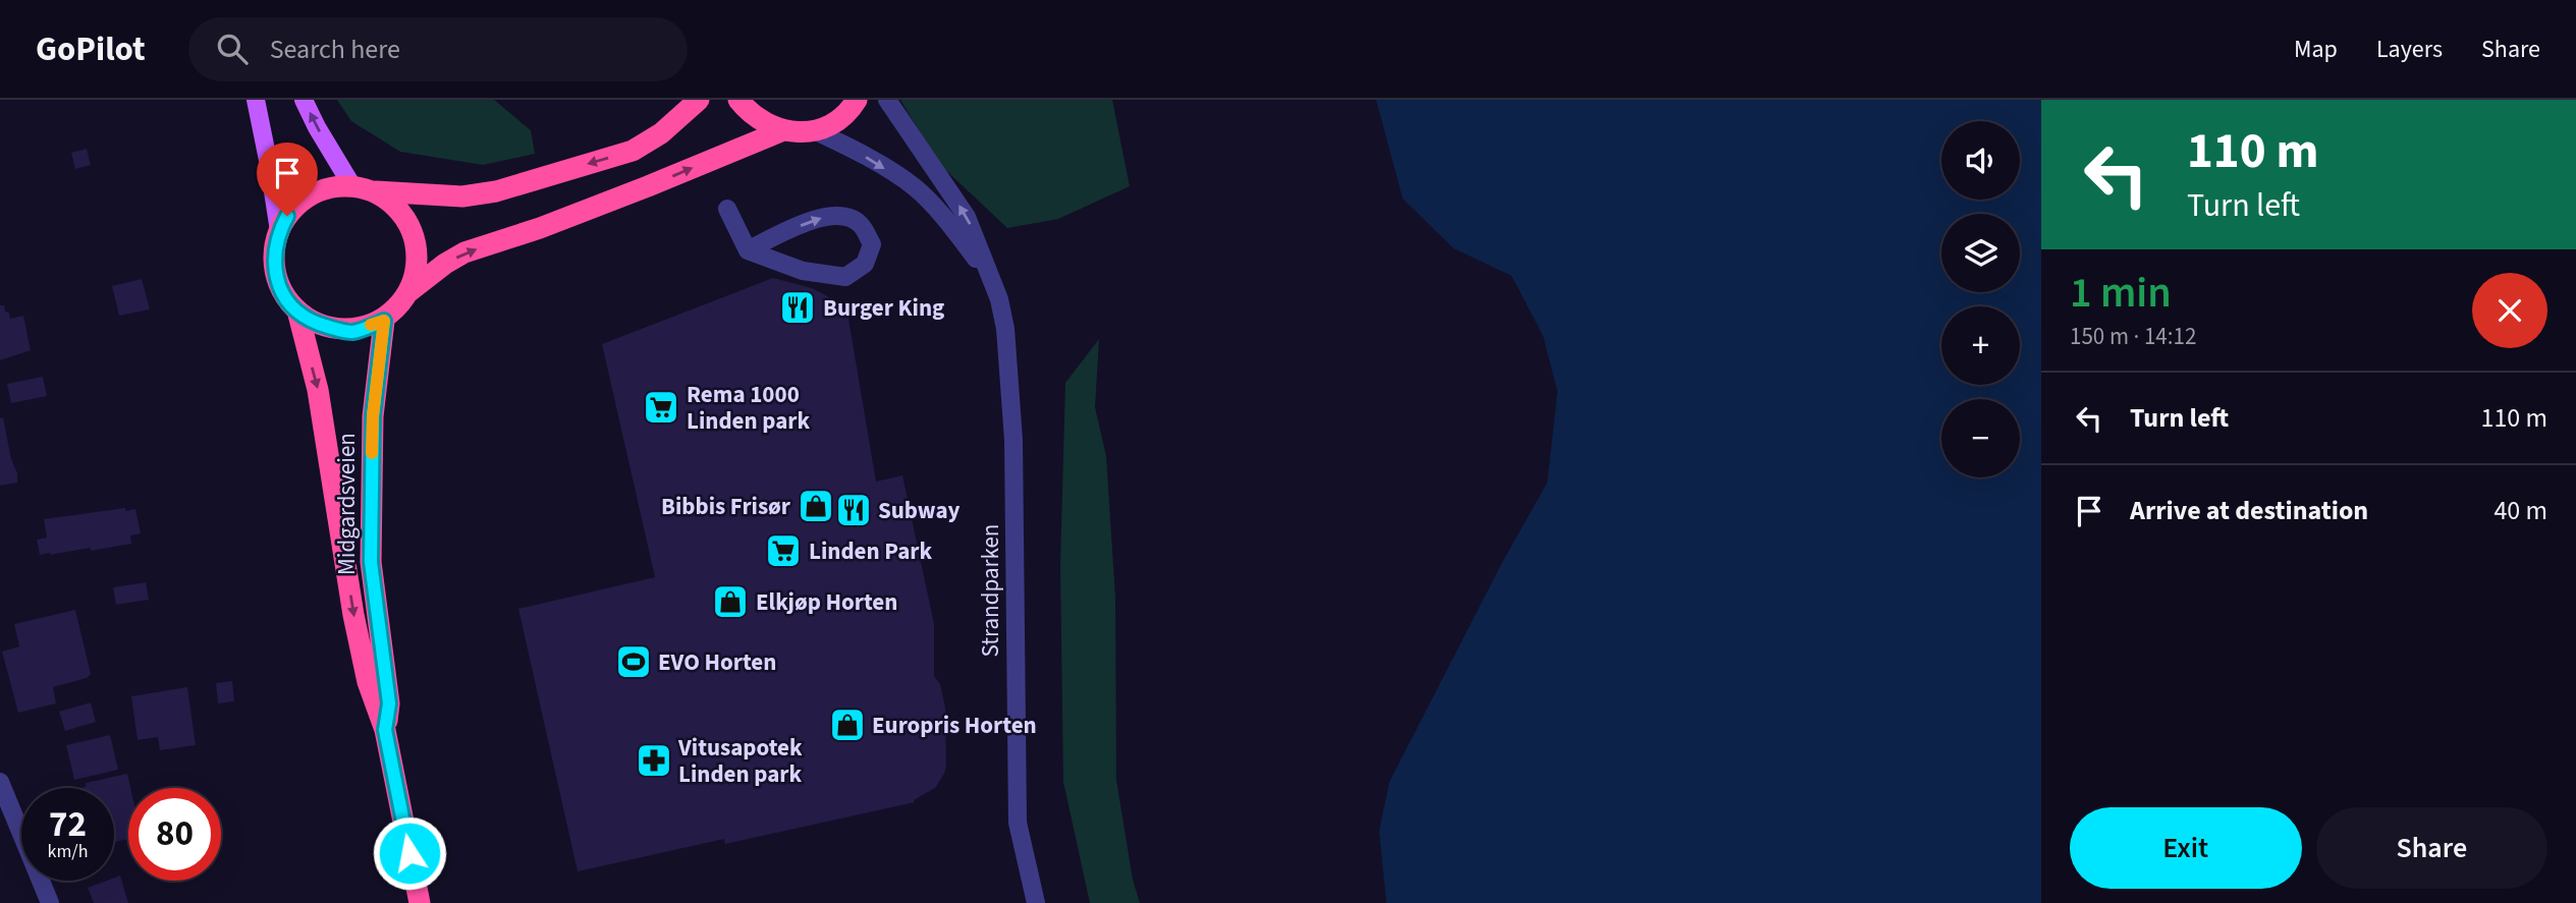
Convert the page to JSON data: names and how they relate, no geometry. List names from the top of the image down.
{
  "streets": {
    "highway": ["Midgardsveien"],
    "street": ["Strandparken"]
  },
  "places": {
    "restaurant": ["Burger King", "Subway"],
    "supermarket": ["Rema 1000 Linden park", "Linden Park"],
    "shop": ["Bibbis Frisør", "Elkjøp Horten", "Europris Horten"],
    "sports": ["EVO Horten"],
    "pharmacy": ["Vitusapotek Linden park"]
  },
  "page": {
    "header": "GoPilot",
    "search": "Search here",
    "nav": ["Map", "Layers", "Share"],
    "turn": ["110 m", "Turn left"],
    "map_buttons": ["+", "−"],
    "heading": ["1 min", "150 m · 14:12"],
    "list": [
      {
        "name": "Turn left",
        "value": "110 m"
      },
      {
        "name": "Arrive at destination",
        "value": "40 m"
      }
    ],
    "speed": "72 km/h",
    "limit": "80",
    "buttons": ["Exit", "Share"]
  }
}
